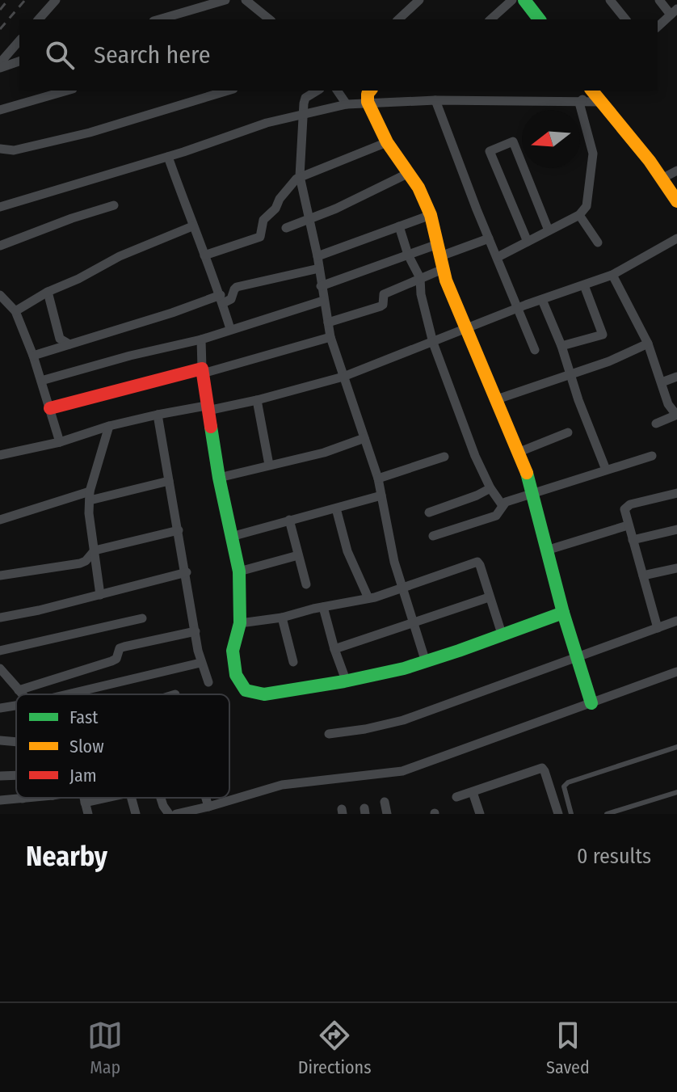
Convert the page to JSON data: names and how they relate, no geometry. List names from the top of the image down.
{
  "legend": ["Fast", "Slow", "Jam"],
  "north": "left",
  "page": {
    "search": "Search here",
    "heading": ["Nearby", "0 results"],
    "nav": ["Map", "Directions", "Saved"]
  }
}
